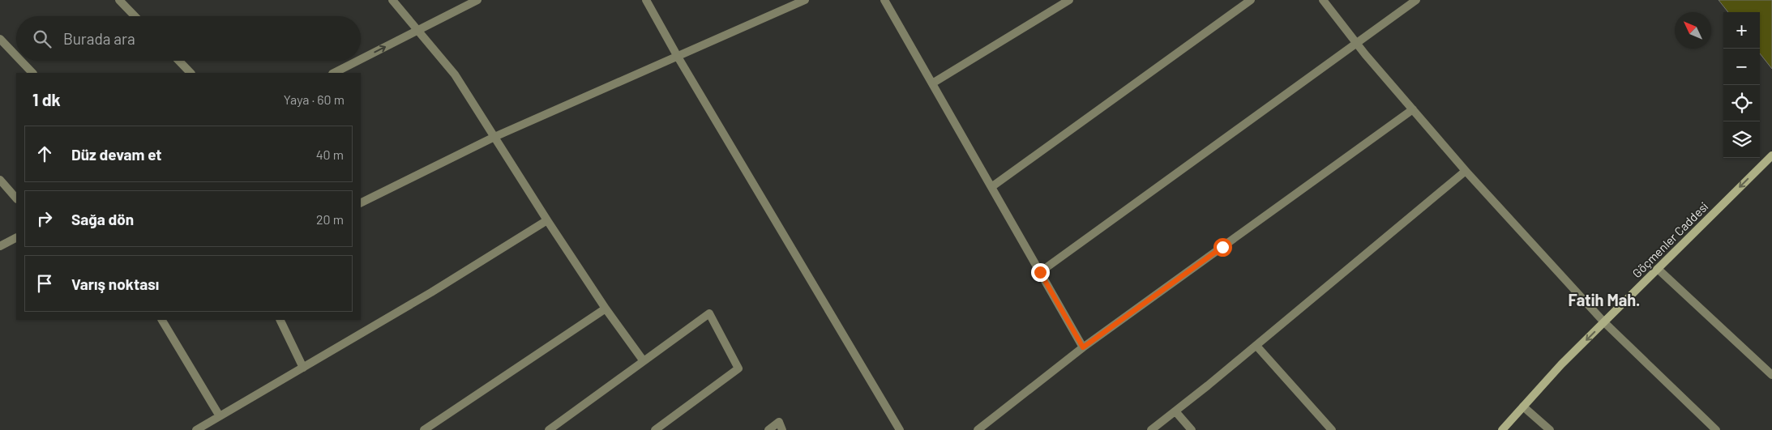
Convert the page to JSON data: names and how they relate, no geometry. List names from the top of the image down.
{
  "streets": {
    "main road": ["Göçmenler Caddesi"]
  },
  "one_way": ["Göçmenler Caddesi"],
  "districts": ["Fatih Mah."],
  "north": "top left",
  "page": {
    "map_buttons": ["+", "−"],
    "search": "Burada ara",
    "heading": ["1 dk", "Yaya · 60 m"],
    "list": [
      ["Düz devam et", "40 m"],
      ["Sağa dön", "20 m"],
      "Varış noktası"
    ]
  }
}
